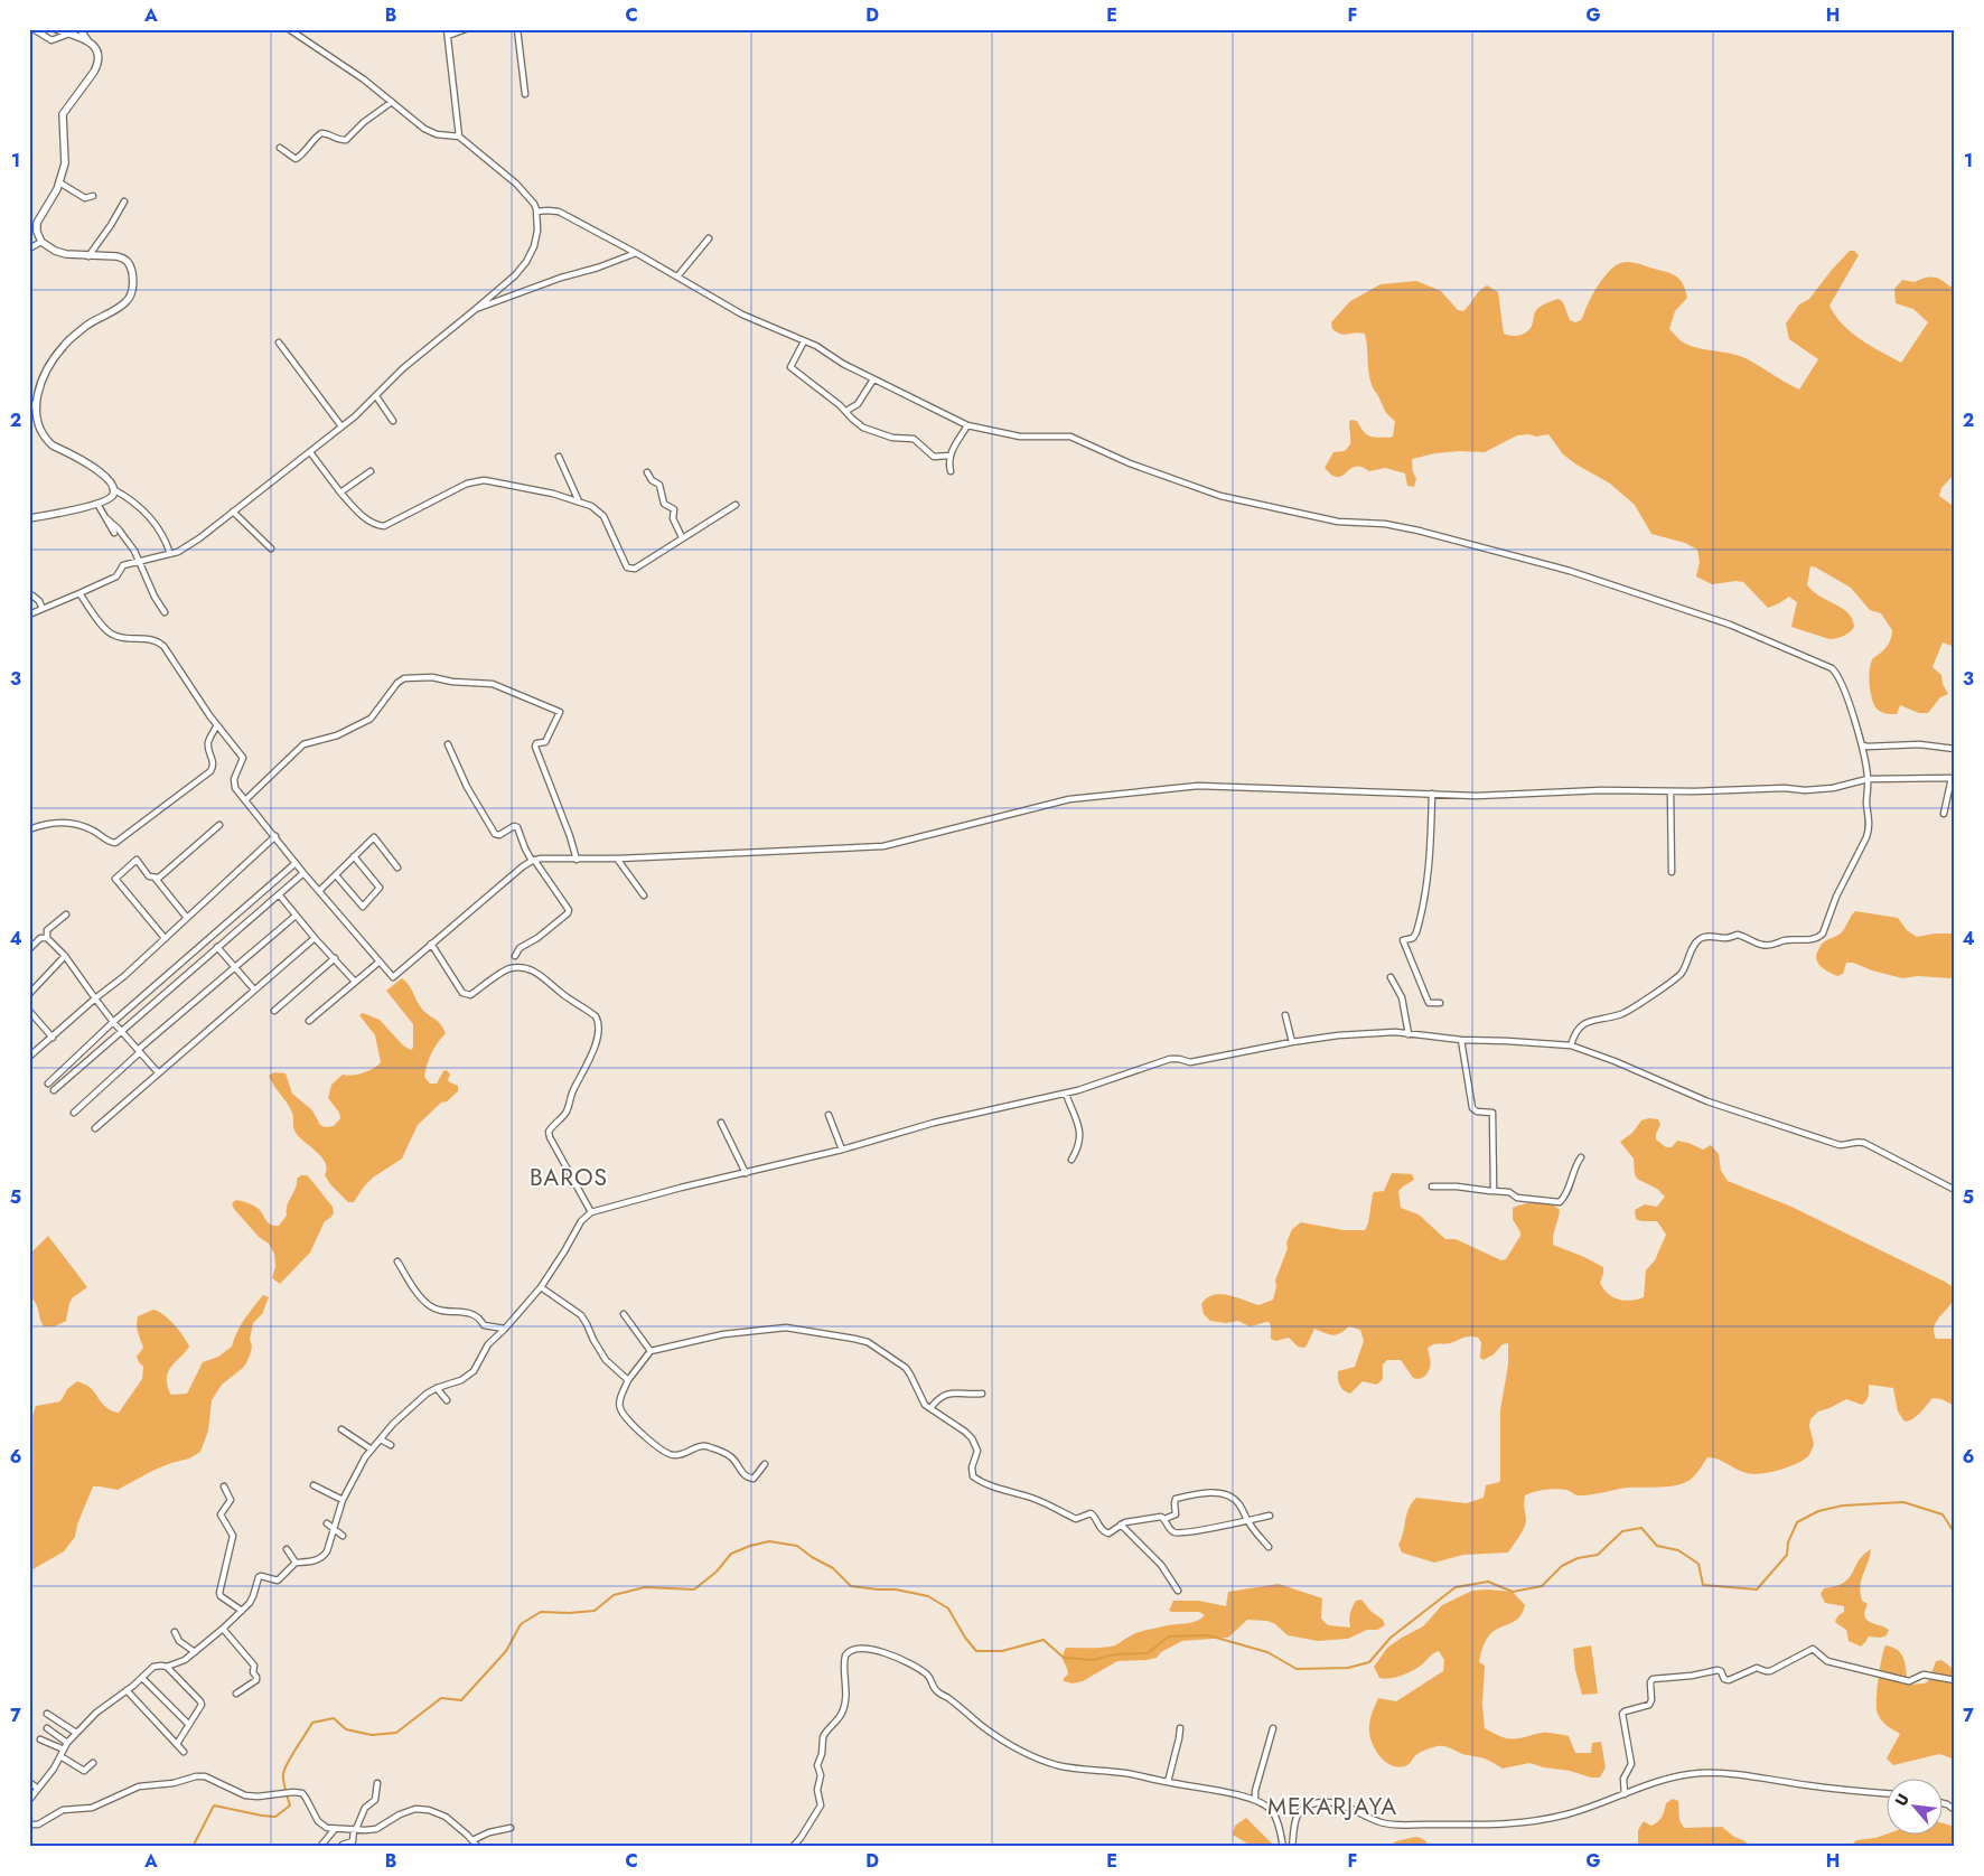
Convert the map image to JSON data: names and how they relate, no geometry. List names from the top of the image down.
{
  "districts": ["BAROS", "MEKARJAYA"],
  "north": "top left",
  "grid": {
    "columns": [
      "A",
      "B",
      "C",
      "D",
      "E",
      "F",
      "G",
      "H"
    ],
    "rows": [
      "1",
      "2",
      "3",
      "4",
      "5",
      "6",
      "7"
    ]
  }
}
